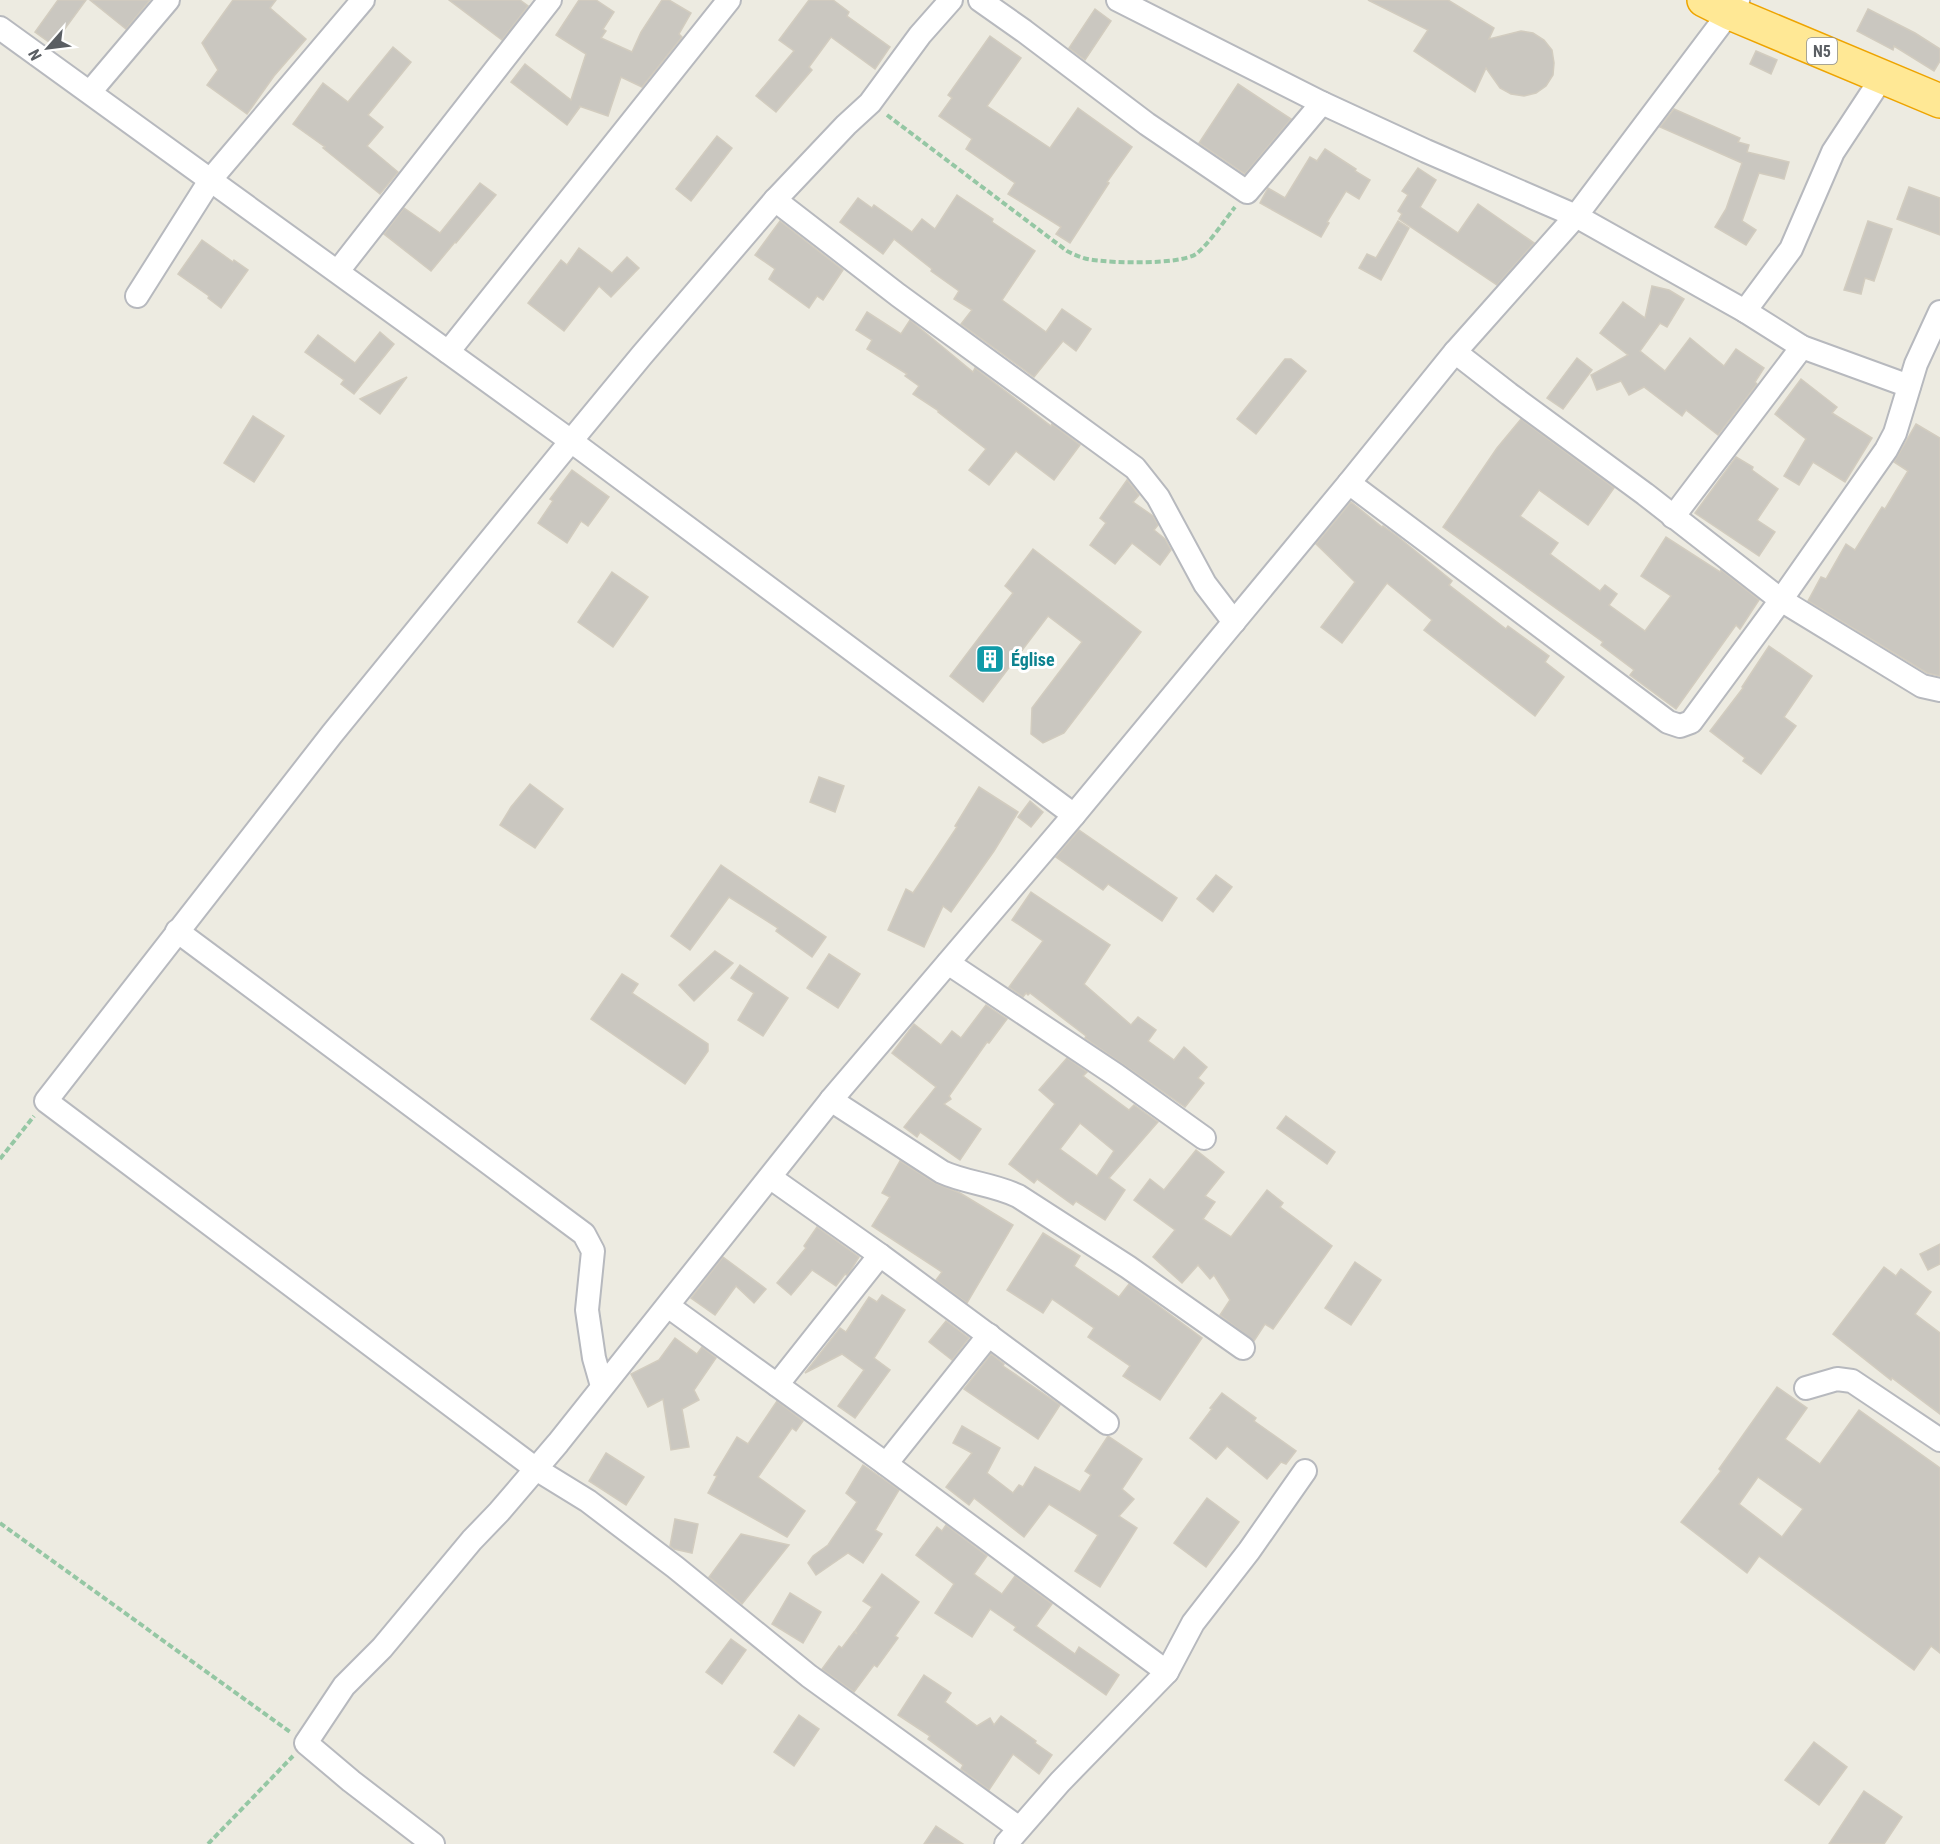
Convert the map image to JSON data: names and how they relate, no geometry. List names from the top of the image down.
{
  "streets": {
    "highway": ["N5"]
  },
  "places": {
    "building": ["Église"]
  },
  "north": "bottom left"
}
